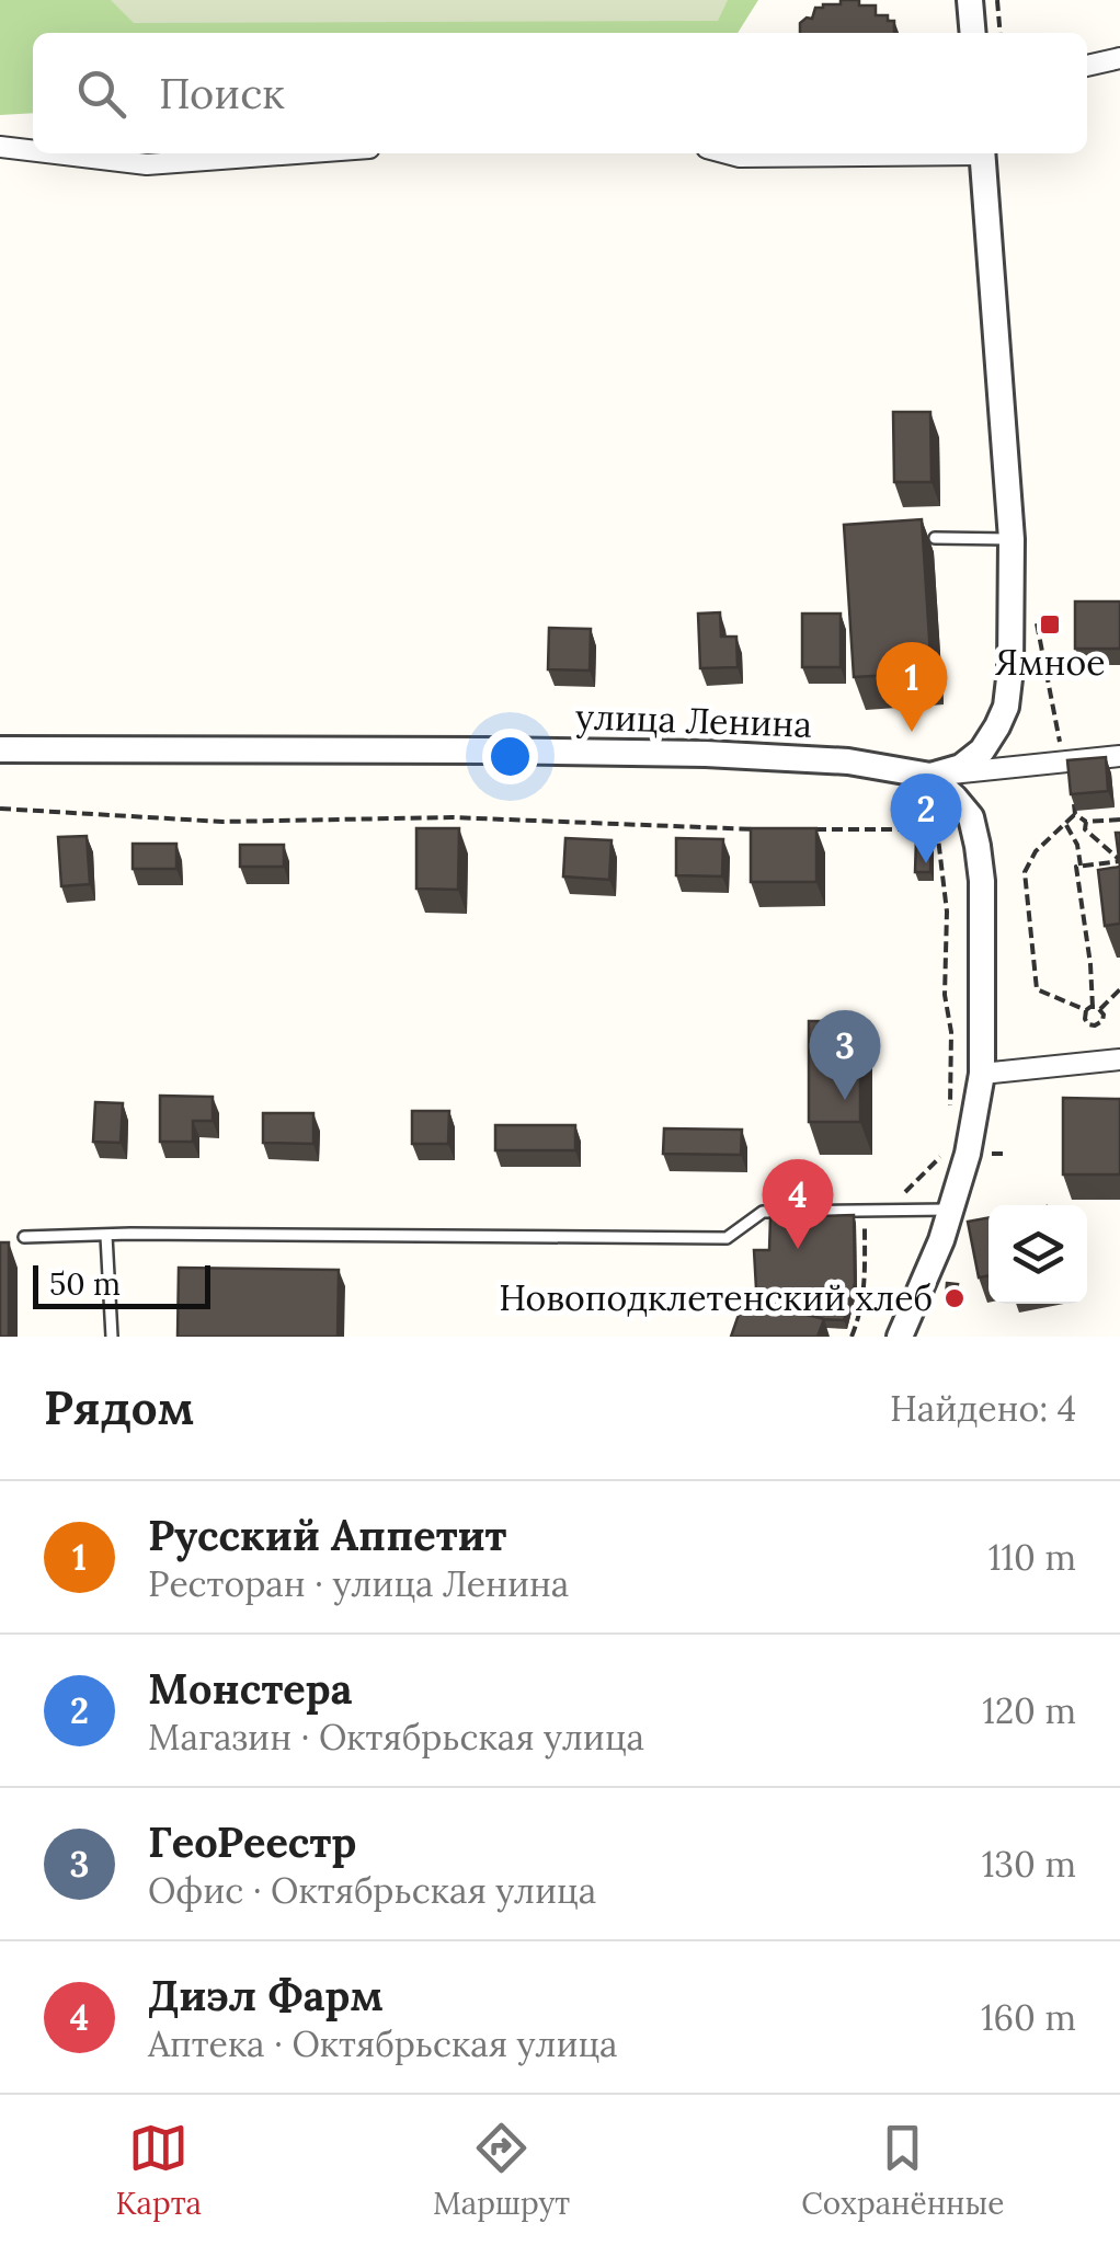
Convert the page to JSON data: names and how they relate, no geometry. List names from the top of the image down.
{
  "streets": {
    "street": ["улица Ленина"]
  },
  "places": {
    "transit": ["Ямное"],
    "other": ["Новоподклетенский хлеб"]
  },
  "scale_bar": "50 m",
  "page": {
    "search": "Поиск",
    "pins": [
      "1",
      "2",
      "3",
      "4"
    ],
    "scale": "50 m",
    "heading": ["Рядом", "Найдено: 4"],
    "list": [
      {
        "mark": "1",
        "name": "Русский Аппетит",
        "note": "Ресторан · улица Ленина",
        "value": "110 m"
      },
      {
        "mark": "2",
        "name": "Монстера",
        "note": "Магазин · Октябрьская улица",
        "value": "120 m"
      },
      {
        "mark": "3",
        "name": "ГеоРеестр",
        "note": "Офис · Октябрьская улица",
        "value": "130 m"
      },
      {
        "mark": "4",
        "name": "Диэл Фарм",
        "note": "Аптека · Октябрьская улица",
        "value": "160 m"
      }
    ],
    "nav": ["Карта", "Маршрут", "Сохранённые"]
  }
}
